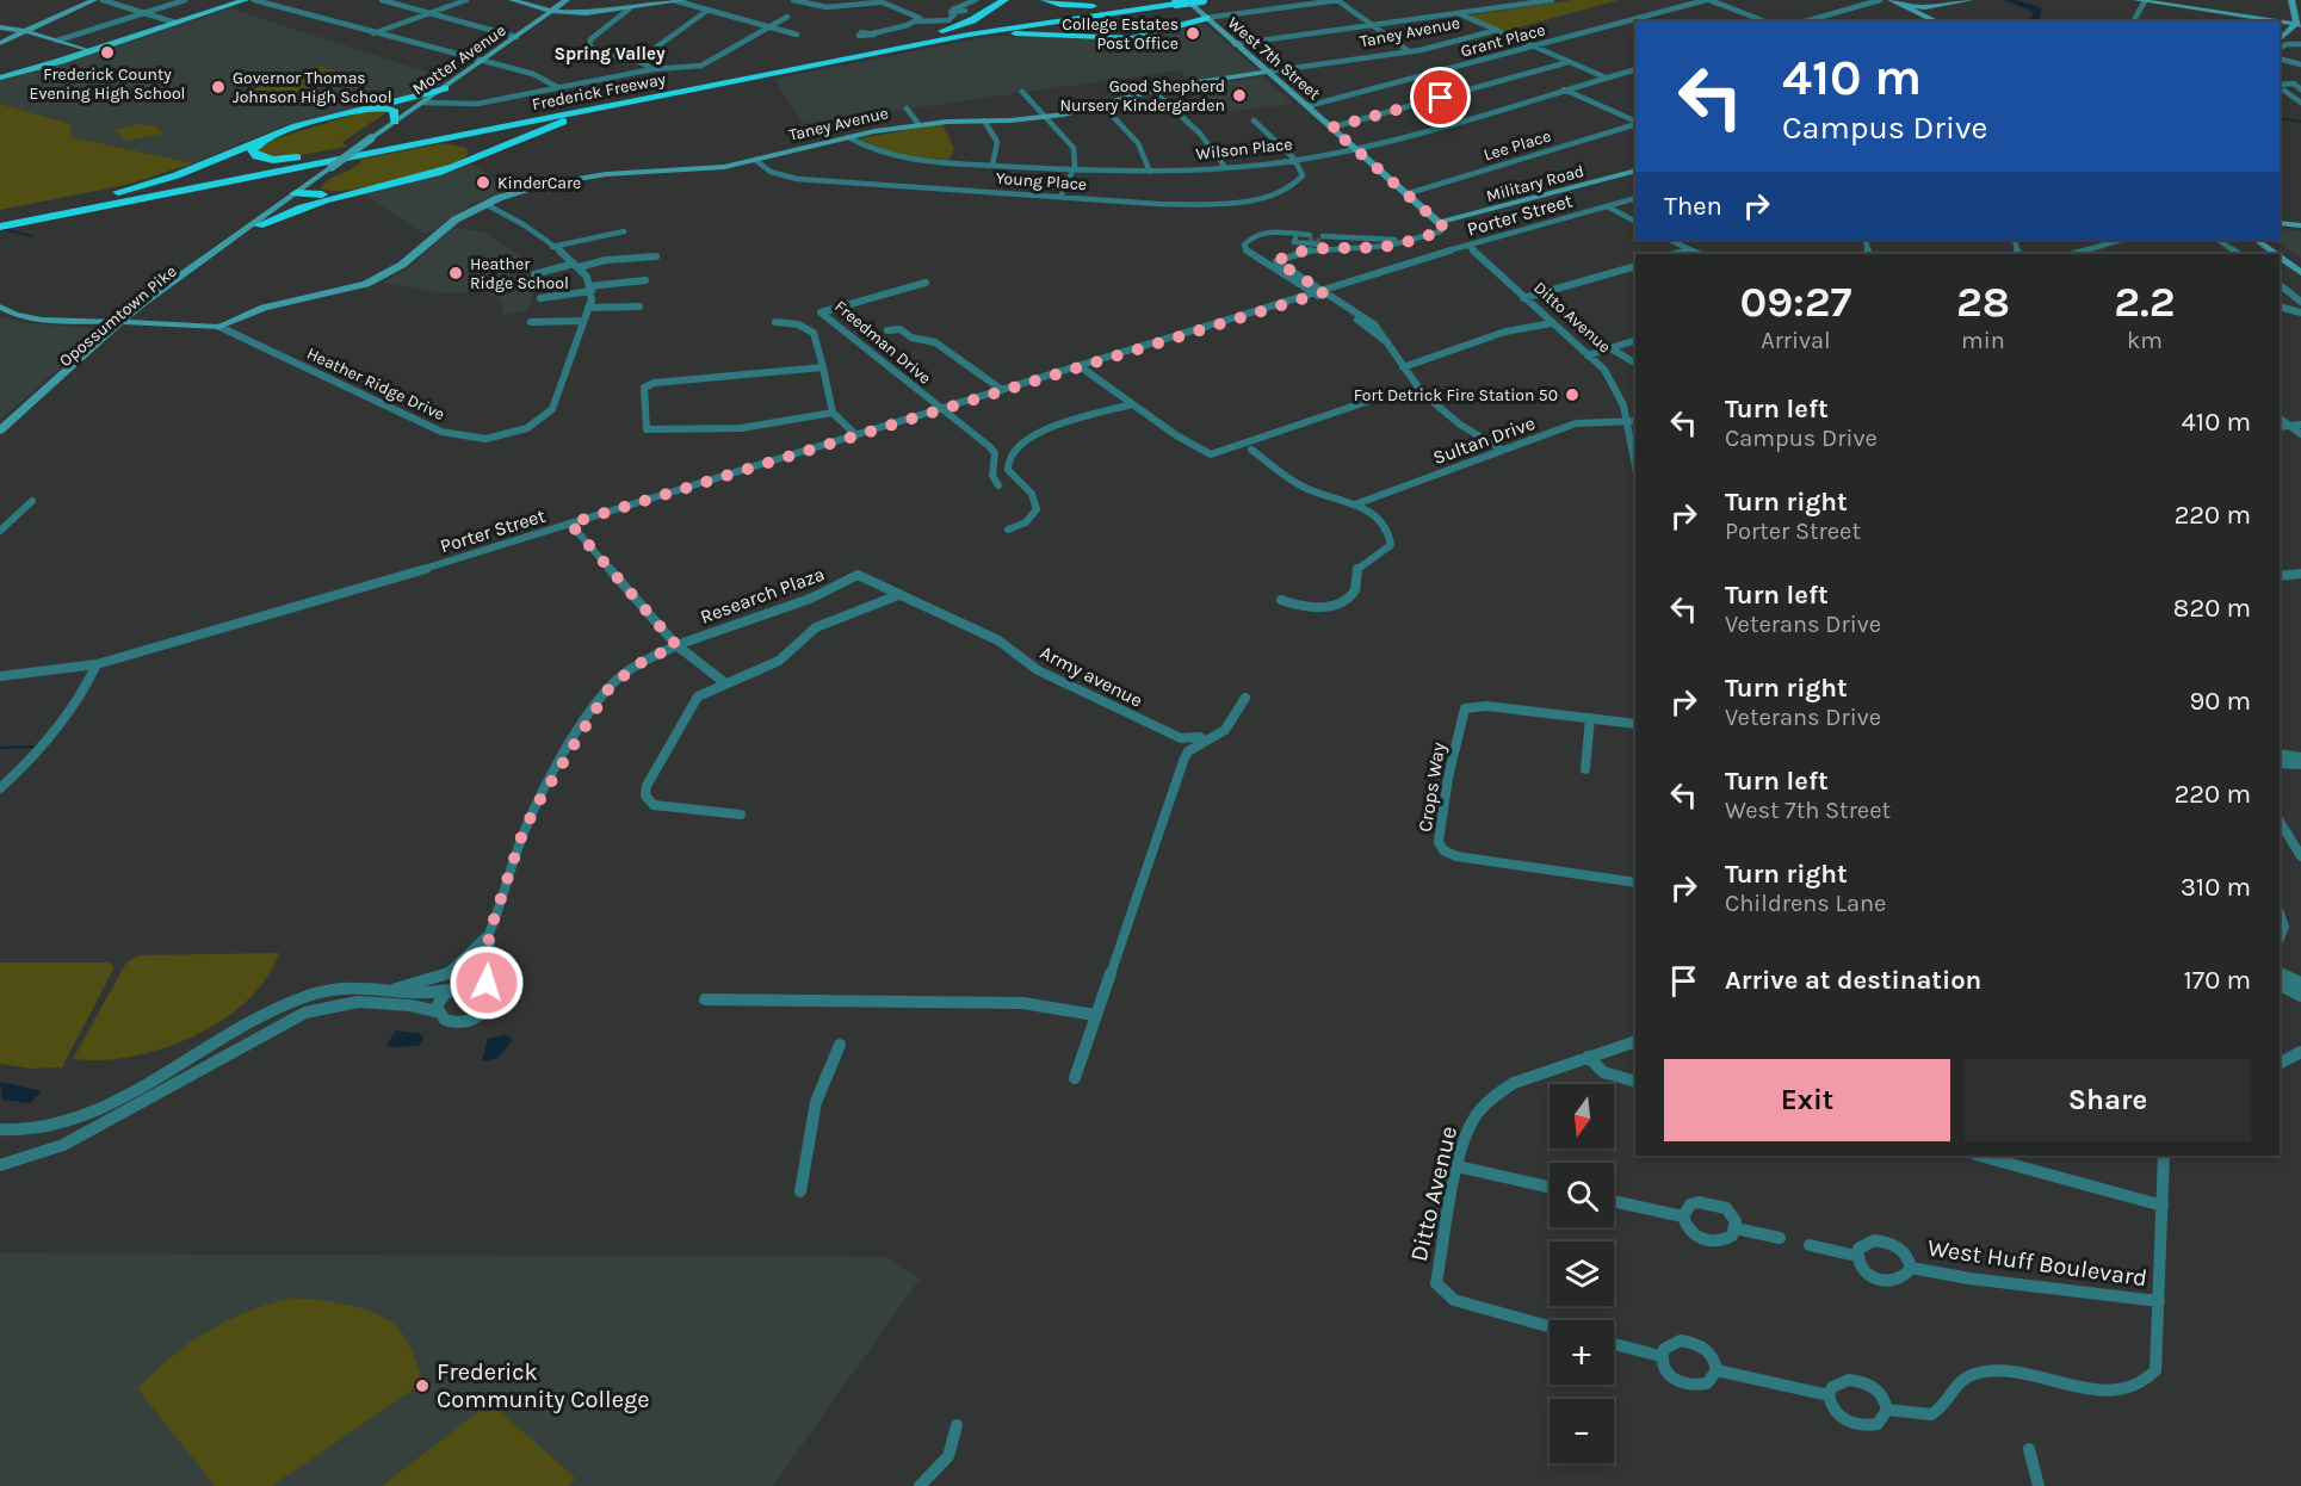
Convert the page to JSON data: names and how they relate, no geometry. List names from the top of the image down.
{
  "streets": {
    "highway": ["Frederick Freeway"],
    "street": [
      "Taney Avenue",
      "Grant Place",
      "West 7th Street",
      "Motter Avenue",
      "Lee Place",
      "Wilson Place",
      "Young Place",
      "Military Road",
      "Porter Street",
      "Opossumtown Pike",
      "Ditto Avenue",
      "Freedman Drive",
      "Heather Ridge Drive",
      "Sultan Drive",
      "Research Plaza",
      "Army avenue",
      "Crops Way",
      "West Huff Boulevard"
    ]
  },
  "crossings": [
    ["Taney Avenue", "West 7th Street"],
    ["Taney Avenue", "Wilson Place"],
    ["Taney Avenue", "Young Place"],
    ["Taney Avenue", "Heather Ridge Drive"],
    ["Grant Place", "West 7th Street"],
    ["West 7th Street", "Lee Place"],
    ["West 7th Street", "Wilson Place"],
    ["West 7th Street", "Military Road"],
    ["Motter Avenue", "Opossumtown Pike"],
    ["Wilson Place", "Young Place"],
    ["Porter Street", "Ditto Avenue"],
    ["Porter Street", "Freedman Drive"],
    ["Ditto Avenue", "Sultan Drive"],
    ["Research Plaza", "Army avenue"]
  ],
  "districts": ["Spring Valley"],
  "places": [
    "College Estates Post Office",
    "Frederick County Evening High School",
    "Governor Thomas Johnson High School",
    "Good Shepherd Nursery Kindergarden",
    "KinderCare",
    "Heather Ridge School",
    "Fort Detrick Fire Station 50",
    "Frederick Community College"
  ],
  "north": "bottom",
  "page": {
    "turn": ["410 m", "Campus Drive"],
    "then": "Then",
    "eta": [
      "09:27",
      "Arrival",
      "28",
      "min",
      "2.2",
      "km"
    ],
    "list": [
      {
        "name": "Turn left",
        "note": "Campus Drive",
        "value": "410 m"
      },
      {
        "name": "Turn right",
        "note": "Porter Street",
        "value": "220 m"
      },
      {
        "name": "Turn left",
        "note": "Veterans Drive",
        "value": "820 m"
      },
      {
        "name": "Turn right",
        "note": "Veterans Drive",
        "value": "90 m"
      },
      {
        "name": "Turn left",
        "note": "West 7th Street",
        "value": "220 m"
      },
      {
        "name": "Turn right",
        "note": "Childrens Lane",
        "value": "310 m"
      },
      {
        "name": "Arrive at destination",
        "value": "170 m"
      }
    ],
    "buttons": ["Exit", "Share"],
    "map_buttons": ["+", "−"]
  }
}
